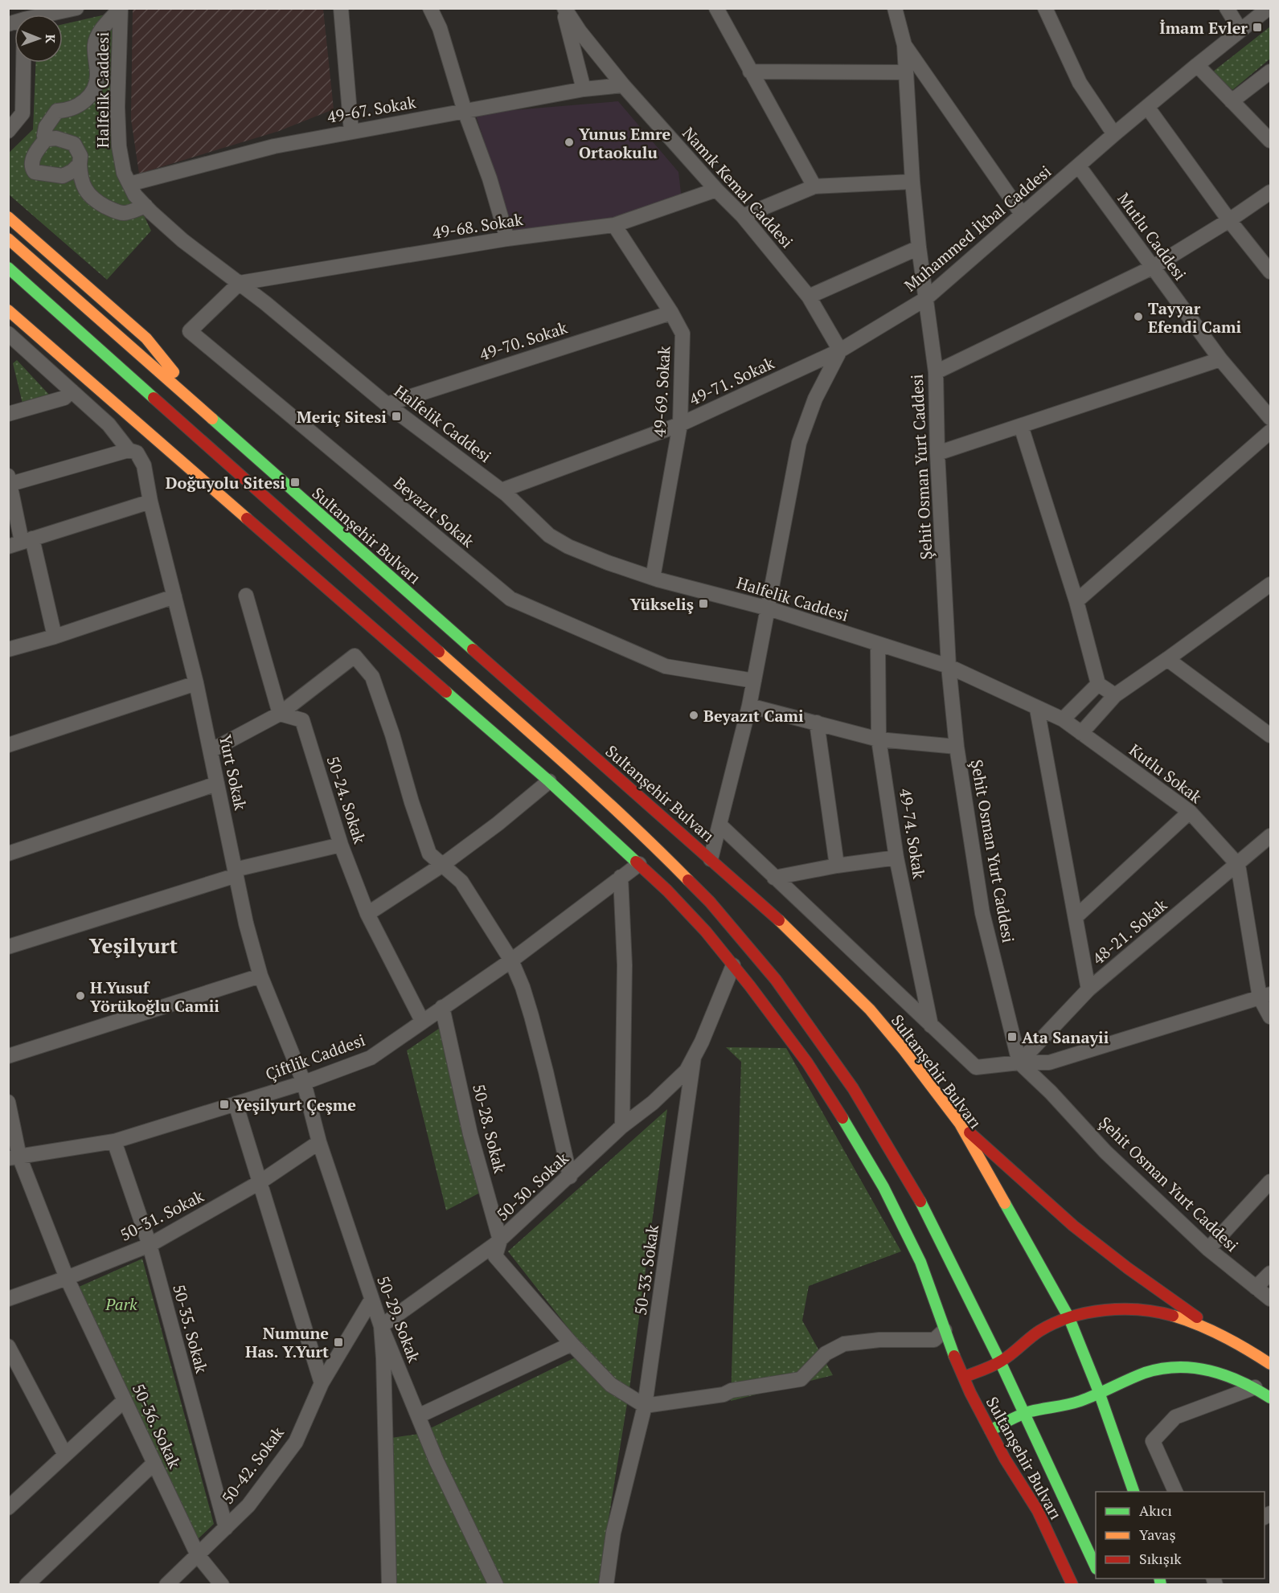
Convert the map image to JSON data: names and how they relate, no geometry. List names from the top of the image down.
{
  "streets": {
    "main road": ["Sultanşehir Bulvarı"],
    "street": [
      "Halfelik Caddesi",
      "49-67. Sokak",
      "Namık Kemal Caddesi",
      "49-68. Sokak",
      "Muhammed İkbal Caddesi",
      "Mutlu Caddesi",
      "49-70. Sokak",
      "49-71. Sokak",
      "49-69. Sokak",
      "Şehit Osman Yurt Caddesi",
      "Beyazıt Sokak",
      "Yurt Sokak",
      "Kutlu Sokak",
      "50-24. Sokak",
      "49-74. Sokak",
      "48-21. Sokak",
      "Çiftlik Caddesi",
      "50-28. Sokak",
      "50-30. Sokak",
      "50-31. Sokak",
      "50-33. Sokak",
      "50-29. Sokak",
      "50-35. Sokak",
      "50-36. Sokak",
      "50-42. Sokak"
    ]
  },
  "crossings": [
    ["Halfelik Caddesi", "49-67. Sokak"],
    ["Halfelik Caddesi", "49-68. Sokak"],
    ["Halfelik Caddesi", "49-70. Sokak"],
    ["Halfelik Caddesi", "49-71. Sokak"],
    ["Halfelik Caddesi", "49-69. Sokak"],
    ["Halfelik Caddesi", "Şehit Osman Yurt Caddesi"],
    ["Halfelik Caddesi", "Beyazıt Sokak"],
    ["Halfelik Caddesi", "Kutlu Sokak"],
    ["Halfelik Caddesi", "49-74. Sokak"],
    ["49-67. Sokak", "Namık Kemal Caddesi"],
    ["Namık Kemal Caddesi", "49-68. Sokak"],
    ["Namık Kemal Caddesi", "Muhammed İkbal Caddesi"],
    ["Namık Kemal Caddesi", "49-71. Sokak"],
    ["49-68. Sokak", "49-69. Sokak"],
    ["49-68. Sokak", "Beyazıt Sokak"],
    ["Muhammed İkbal Caddesi", "Mutlu Caddesi"],
    ["Muhammed İkbal Caddesi", "49-71. Sokak"],
    ["Muhammed İkbal Caddesi", "Şehit Osman Yurt Caddesi"],
    ["49-70. Sokak", "49-69. Sokak"],
    ["49-71. Sokak", "49-69. Sokak"],
    ["Şehit Osman Yurt Caddesi", "Kutlu Sokak"],
    ["Şehit Osman Yurt Caddesi", "48-21. Sokak"],
    ["Sultanşehir Bulvarı", "Çiftlik Caddesi"],
    ["Sultanşehir Bulvarı", "50-33. Sokak"],
    ["Yurt Sokak", "Çiftlik Caddesi"],
    ["Yurt Sokak", "50-29. Sokak"],
    ["Kutlu Sokak", "48-21. Sokak"],
    ["50-24. Sokak", "Çiftlik Caddesi"],
    ["Çiftlik Caddesi", "50-28. Sokak"],
    ["Çiftlik Caddesi", "50-29. Sokak"],
    ["Çiftlik Caddesi", "50-35. Sokak"],
    ["Çiftlik Caddesi", "50-36. Sokak"],
    ["50-28. Sokak", "50-30. Sokak"],
    ["50-30. Sokak", "50-33. Sokak"],
    ["50-30. Sokak", "50-29. Sokak"],
    ["50-31. Sokak", "50-29. Sokak"],
    ["50-31. Sokak", "50-35. Sokak"],
    ["50-31. Sokak", "50-36. Sokak"],
    ["50-29. Sokak", "50-42. Sokak"],
    ["50-35. Sokak", "50-42. Sokak"],
    ["50-36. Sokak", "50-42. Sokak"]
  ],
  "districts": ["Yeşilyurt"],
  "parks": ["Park"],
  "places": {
    "transit": [
      "İmam Evler",
      "Meriç Sitesi",
      "Doğuyolu Sitesi",
      "Yükseliş",
      "Ata Sanayii",
      "Yeşilyurt Çeşme",
      "Numune Has. Y.Yurt"
    ],
    "other": [
      "Yunus Emre Ortaokulu",
      "Tayyar Efendi Cami",
      "Beyazıt Cami",
      "H.Yusuf Yörükoğlu Camii"
    ]
  },
  "legend": ["Akıcı", "Yavaş", "Sıkışık"],
  "north": "right"
}
